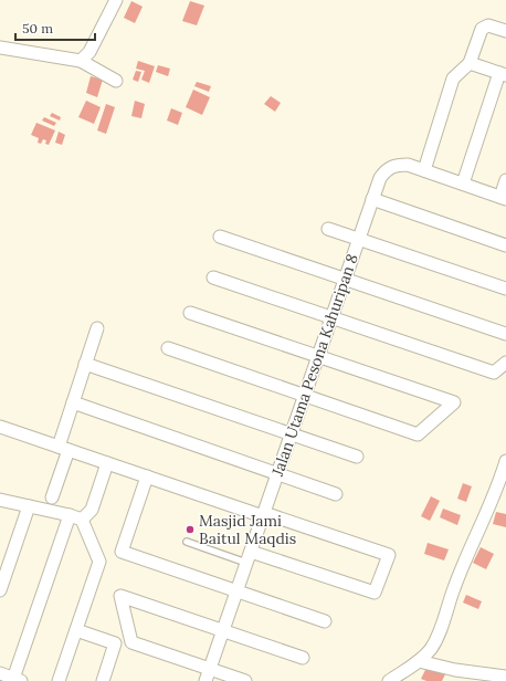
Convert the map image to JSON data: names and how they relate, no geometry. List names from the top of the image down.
{
  "streets": {
    "street": ["Jalan Utama Pesona Kahuripan 8"]
  },
  "places": ["Masjid Jami Baitul Maqdis"],
  "scale_bar": "50 m"
}
